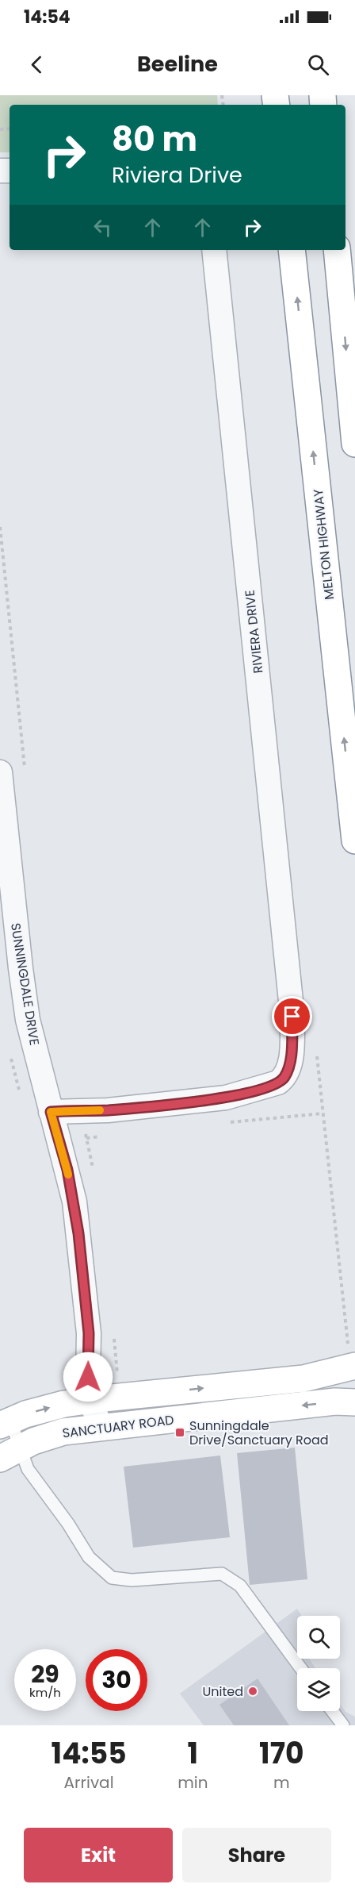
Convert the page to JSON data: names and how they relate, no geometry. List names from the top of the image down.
{
  "streets": {
    "main road": ["MELTON HIGHWAY", "SANCTUARY ROAD"],
    "street": ["RIVIERA DRIVE", "SUNNINGDALE DRIVE"]
  },
  "crossings": [
    ["RIVIERA DRIVE", "SUNNINGDALE DRIVE"],
    ["SUNNINGDALE DRIVE", "SANCTUARY ROAD"]
  ],
  "places": {
    "transit": ["Sunningdale Drive/Sanctuary Road"],
    "other": ["United"]
  },
  "page": {
    "status": "14:54",
    "header": "Beeline",
    "turn": ["80 m", "Riviera Drive"],
    "speed": "29 km/h",
    "limit": "30",
    "eta": [
      "14:55",
      "Arrival",
      "1",
      "min",
      "170",
      "m"
    ],
    "buttons": ["Exit", "Share"]
  }
}
